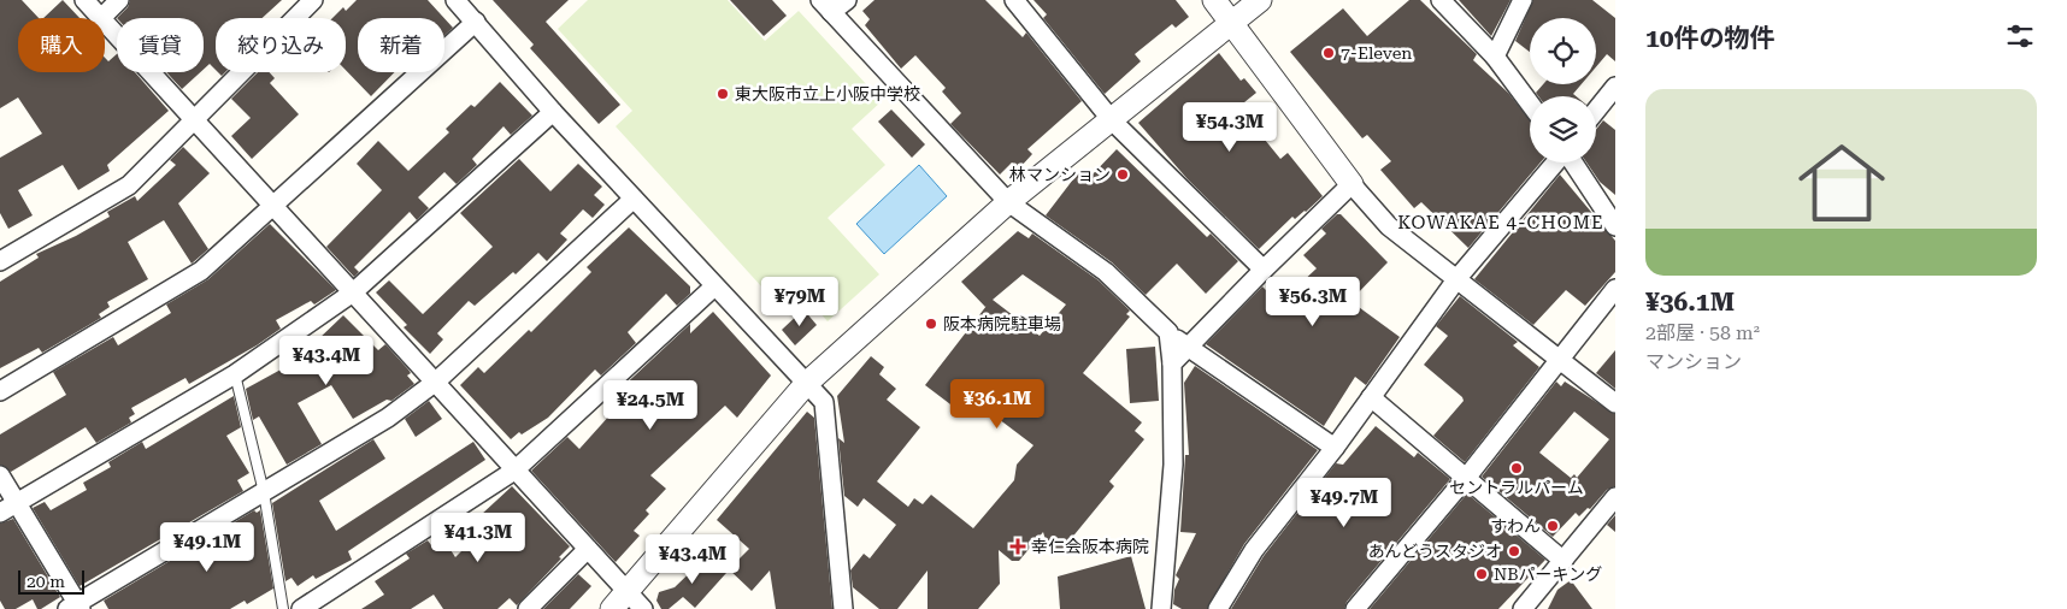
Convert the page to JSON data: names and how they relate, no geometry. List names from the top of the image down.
{
  "districts": ["KOWAKAE 4-CHOME"],
  "places": {
    "other": [
      "7-Eleven",
      "東大阪市立上小阪中学校",
      "林マンション",
      "阪本病院駐車場",
      "セントラルパーム",
      "すわん",
      "あんどうスタジオ",
      "NBパーキング"
    ],
    "health": ["幸仁会阪本病院"]
  },
  "scale_bar": "20 m",
  "page": {
    "heading": "10件の物件",
    "chip": [
      "購入",
      "賃貸",
      "絞り込み",
      "新着"
    ],
    "list": [
      {
        "name": "¥36.1M",
        "note": "2部屋 · 58 m² · マンション"
      }
    ],
    "price": [
      "¥54.3M",
      "¥79M",
      "¥56.3M",
      "¥43.4M",
      "¥36.1M",
      "¥24.5M",
      "¥49.7M",
      "¥41.3M",
      "¥49.1M",
      "¥43.4M"
    ],
    "scale": "20 m"
  }
}
